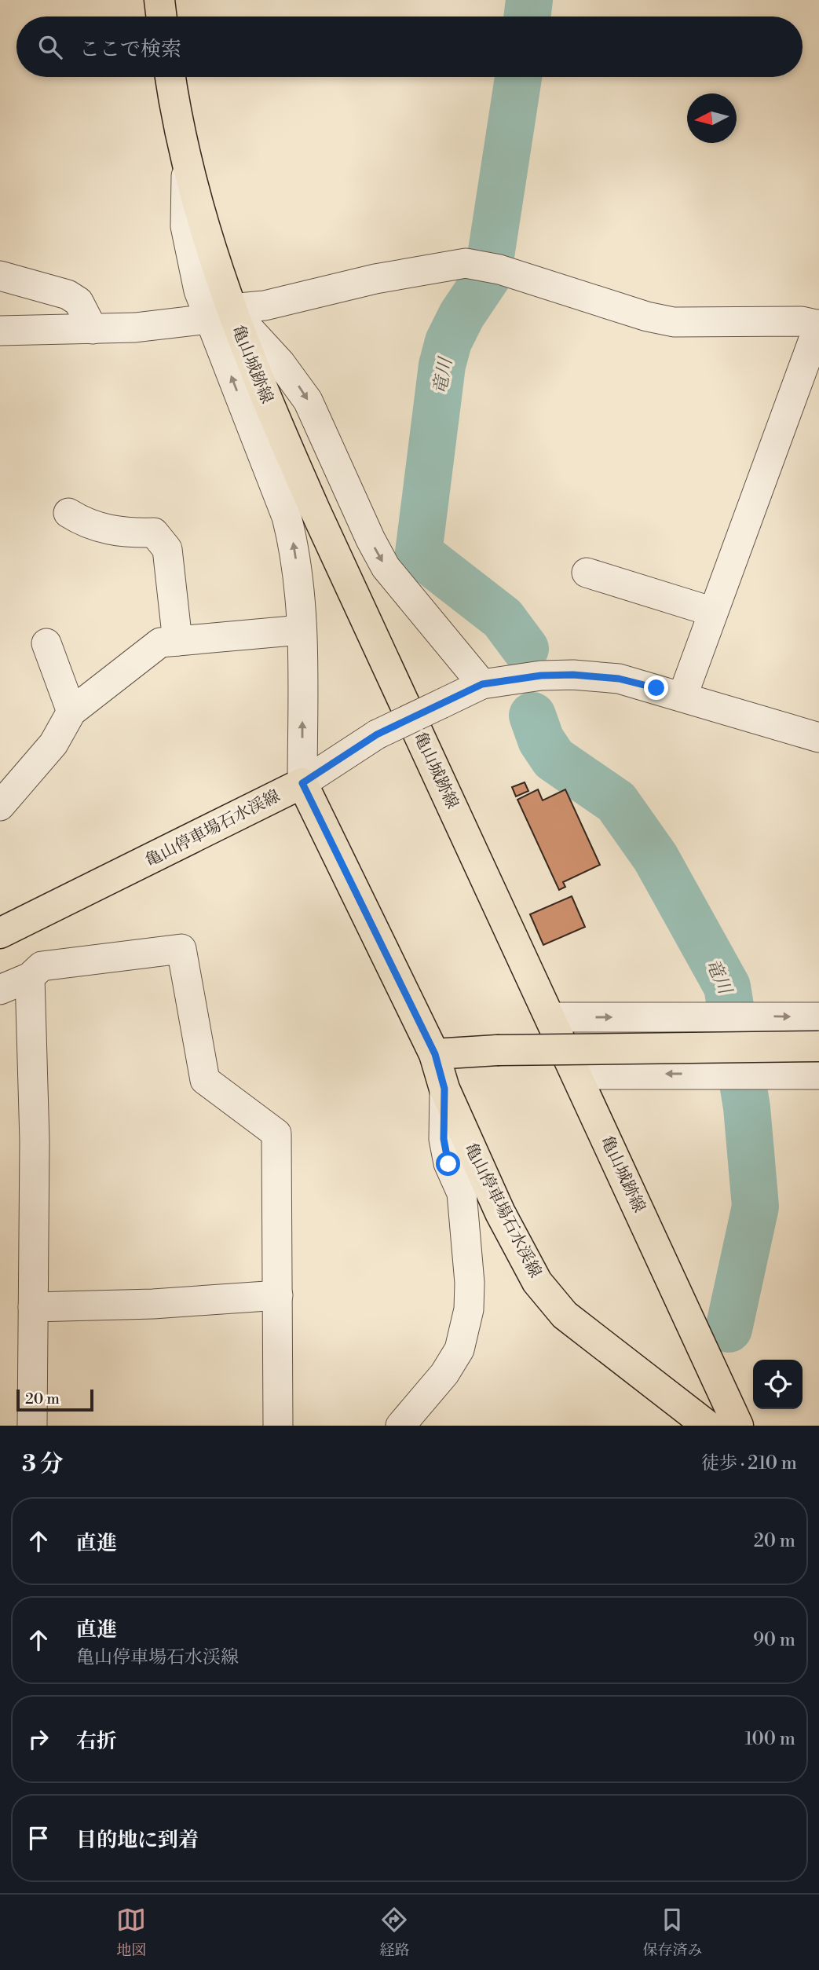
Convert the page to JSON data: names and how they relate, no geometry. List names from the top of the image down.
{
  "streets": {
    "main road": ["亀山城跡線", "亀山停車場石水渓線"]
  },
  "water": ["竜川"],
  "scale_bar": "20 m",
  "north": "left",
  "page": {
    "search": "ここで検索",
    "scale": "20 m",
    "heading": ["3 分", "徒歩 · 210 m"],
    "list": [
      ["直進", "20 m"],
      ["直進", "亀山停車場石水渓線", "90 m"],
      ["右折", "100 m"],
      "目的地に到着"
    ],
    "nav": ["地図", "経路", "保存済み"]
  }
}
